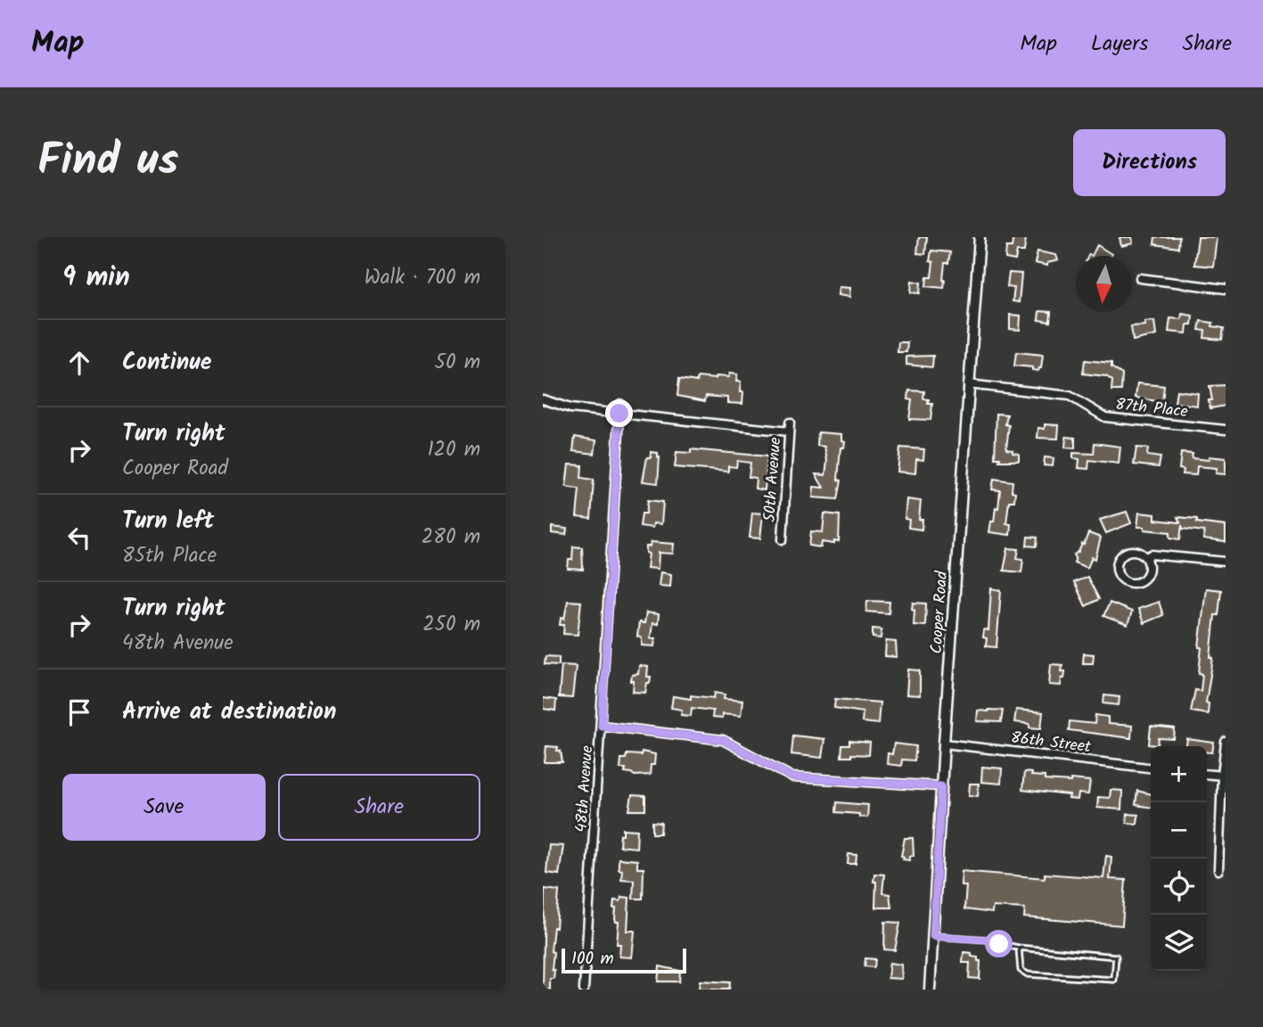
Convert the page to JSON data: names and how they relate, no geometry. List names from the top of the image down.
{
  "streets": {
    "street": [
      "87th Place",
      "50th Avenue",
      "Cooper Road",
      "86th Street",
      "48th Avenue"
    ]
  },
  "crossings": [
    ["87th Place", "Cooper Road"],
    ["Cooper Road", "86th Street"]
  ],
  "scale_bar": "100 m",
  "north": "bottom",
  "page": {
    "header": "Map",
    "nav": ["Map", "Layers", "Share"],
    "title": "Find us",
    "buttons": [
      "Directions",
      ["Save", "Share"]
    ],
    "heading": ["9 min", "Walk · 700 m"],
    "list": [
      ["Continue", "50 m"],
      ["Turn right", "Cooper Road", "120 m"],
      ["Turn left", "85th Place", "280 m"],
      ["Turn right", "48th Avenue", "250 m"],
      "Arrive at destination"
    ],
    "map_buttons": ["+", "−"],
    "scale": "100 m"
  }
}
